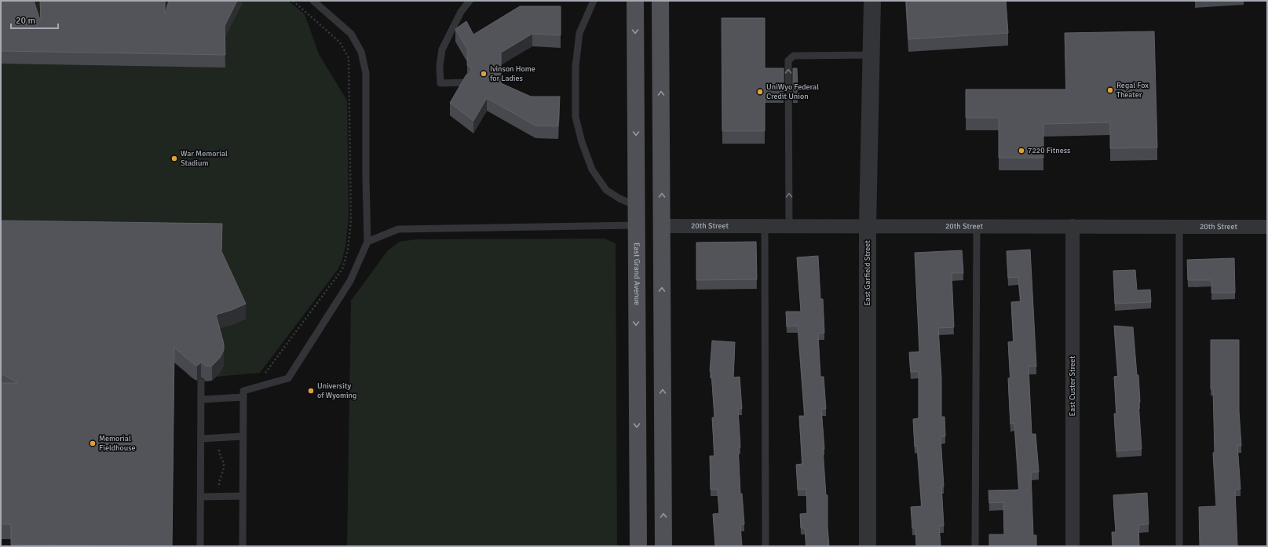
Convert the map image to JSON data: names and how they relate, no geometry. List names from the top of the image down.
{
  "streets": {
    "main road": ["East Grand Avenue"],
    "street": ["20th Street", "East Garfield Street", "East Custer Street"]
  },
  "crossings": [
    ["20th Street", "East Garfield Street"],
    ["20th Street", "East Custer Street"]
  ],
  "places": [
    "Ivinson Home for Ladies",
    "Regal Fox Theater",
    "UniWyo Federal Credit Union",
    "7220 Fitness",
    "War Memorial Stadium",
    "University of Wyoming",
    "Memorial Fieldhouse"
  ],
  "scale_bar": "20 m"
}
